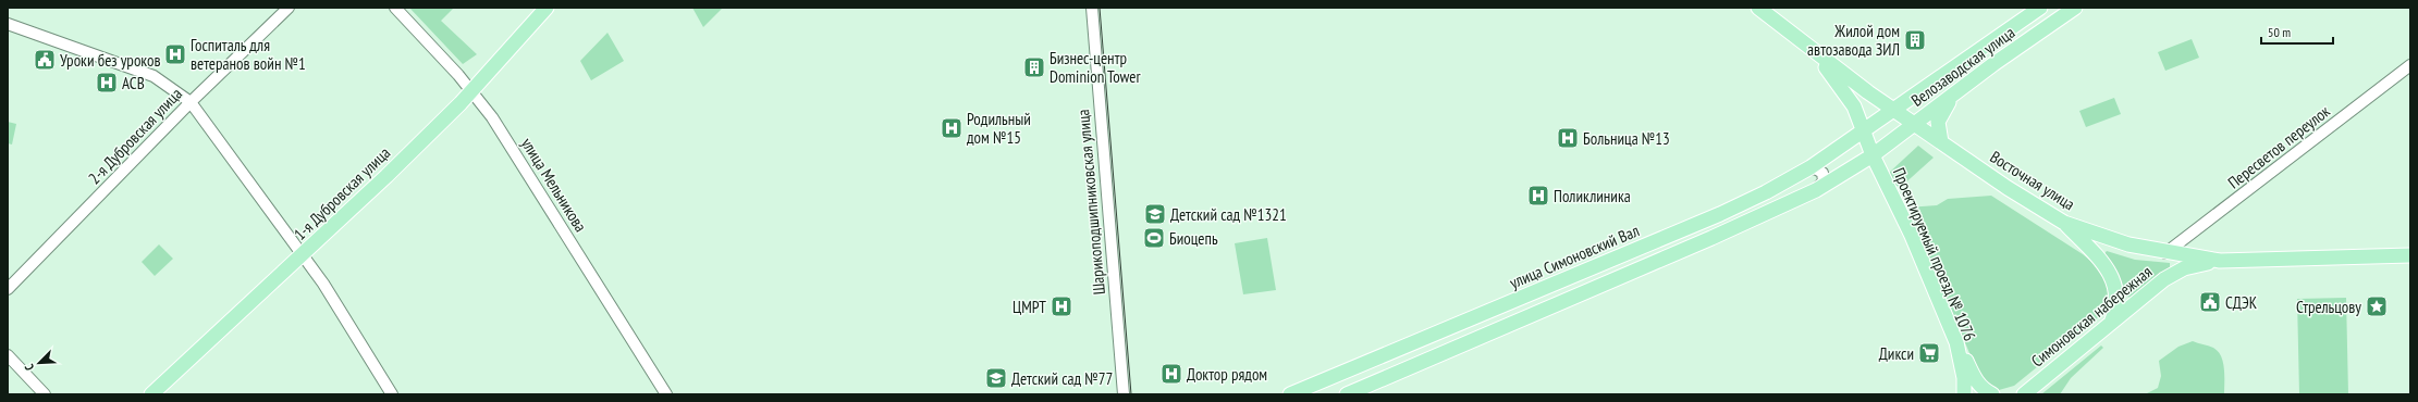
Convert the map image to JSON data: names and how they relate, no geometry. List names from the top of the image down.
{
  "streets": {
    "main road": [
      "Велозаводская улица",
      "Восточная улица",
      "1-я Дубровская улица",
      "Проектируемый проезд № 1076",
      "улица Симоновский Вал",
      "Симоновская набережная"
    ],
    "street": [
      "2-я Дубровская улица",
      "Пересветов переулок",
      "улица Мельникова",
      "Шарикоподшипниковская улица"
    ]
  },
  "crossings": [
    ["Велозаводская улица", "Восточная улица"],
    ["Велозаводская улица", "Проектируемый проезд № 1076"],
    ["Велозаводская улица", "улица Симоновский Вал"],
    ["Пересветов переулок", "Восточная улица"],
    ["Восточная улица", "Проектируемый проезд № 1076"],
    ["Восточная улица", "Симоновская набережная"],
    ["улица Мельникова", "1-я Дубровская улица"],
    ["Проектируемый проезд № 1076", "улица Симоновский Вал"]
  ],
  "places": {
    "building": ["Жилой дом автозавода ЗИЛ", "Бизнес-центр Dominion Tower"],
    "hospital": [
      "Госпиталь для ветеранов войн №1",
      "АСВ",
      "Родильный дом №15",
      "Больница №13",
      "Поликлиника",
      "ЦМРТ",
      "Доктор рядом"
    ],
    "public building": ["Уроки без уроков", "СДЭК"],
    "school or university": ["Детский сад №1321", "Детский сад №77"],
    "sports": ["Биоцепь"],
    "place": ["Стрельцову"],
    "supermarket": ["Дикси"]
  },
  "scale_bar": "50 m",
  "north": "bottom left"
}
